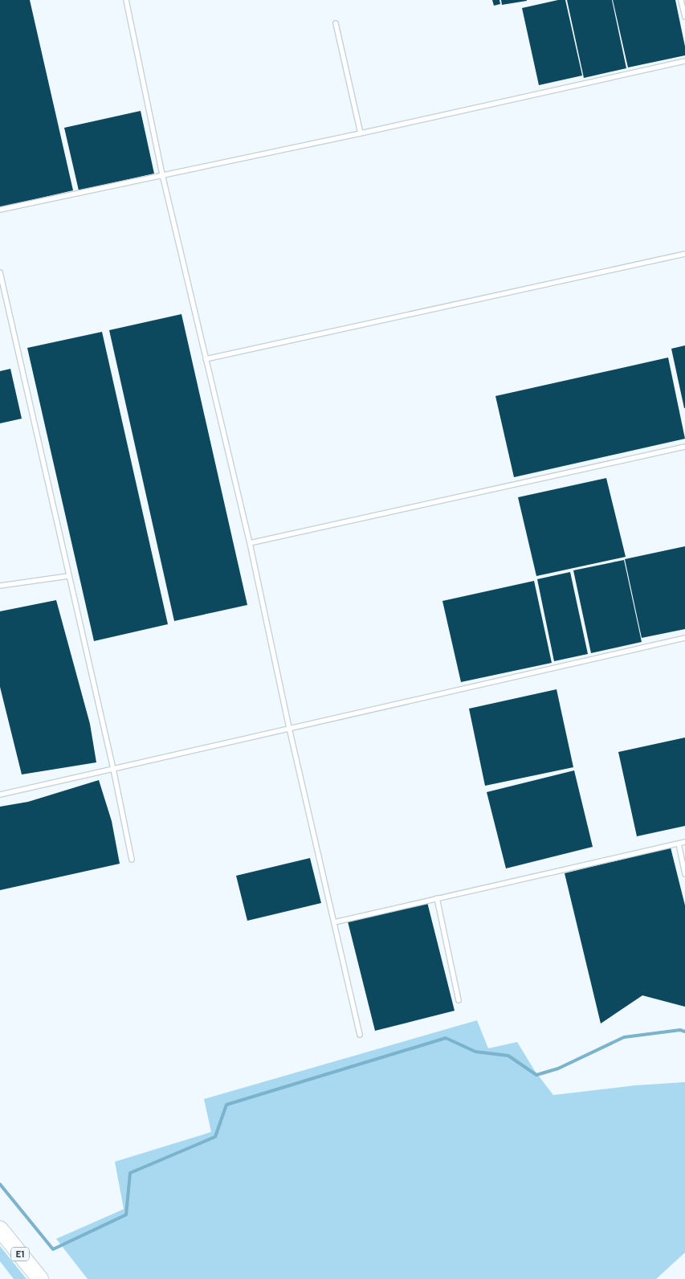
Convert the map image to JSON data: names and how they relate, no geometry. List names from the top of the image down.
{
  "streets": {
    "highway": ["E1"]
  }
}
